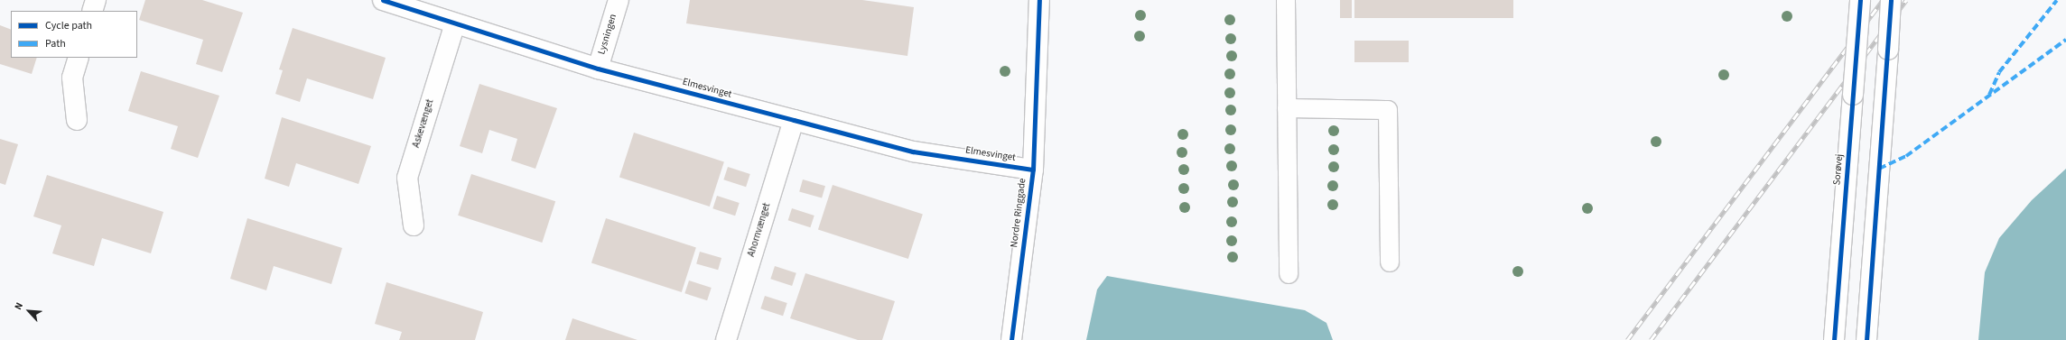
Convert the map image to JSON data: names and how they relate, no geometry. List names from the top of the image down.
{
  "streets": {
    "street": [
      "Lysningen",
      "Elmesvinget",
      "Askevænget",
      "Sorøvej",
      "Nordre Ringgade",
      "Ahornvænget"
    ]
  },
  "crossings": [
    ["Lysningen", "Elmesvinget"],
    ["Elmesvinget", "Askevænget"],
    ["Elmesvinget", "Nordre Ringgade"],
    ["Elmesvinget", "Ahornvænget"]
  ],
  "legend": ["Cycle path", "Path"],
  "north": "top left"
}
